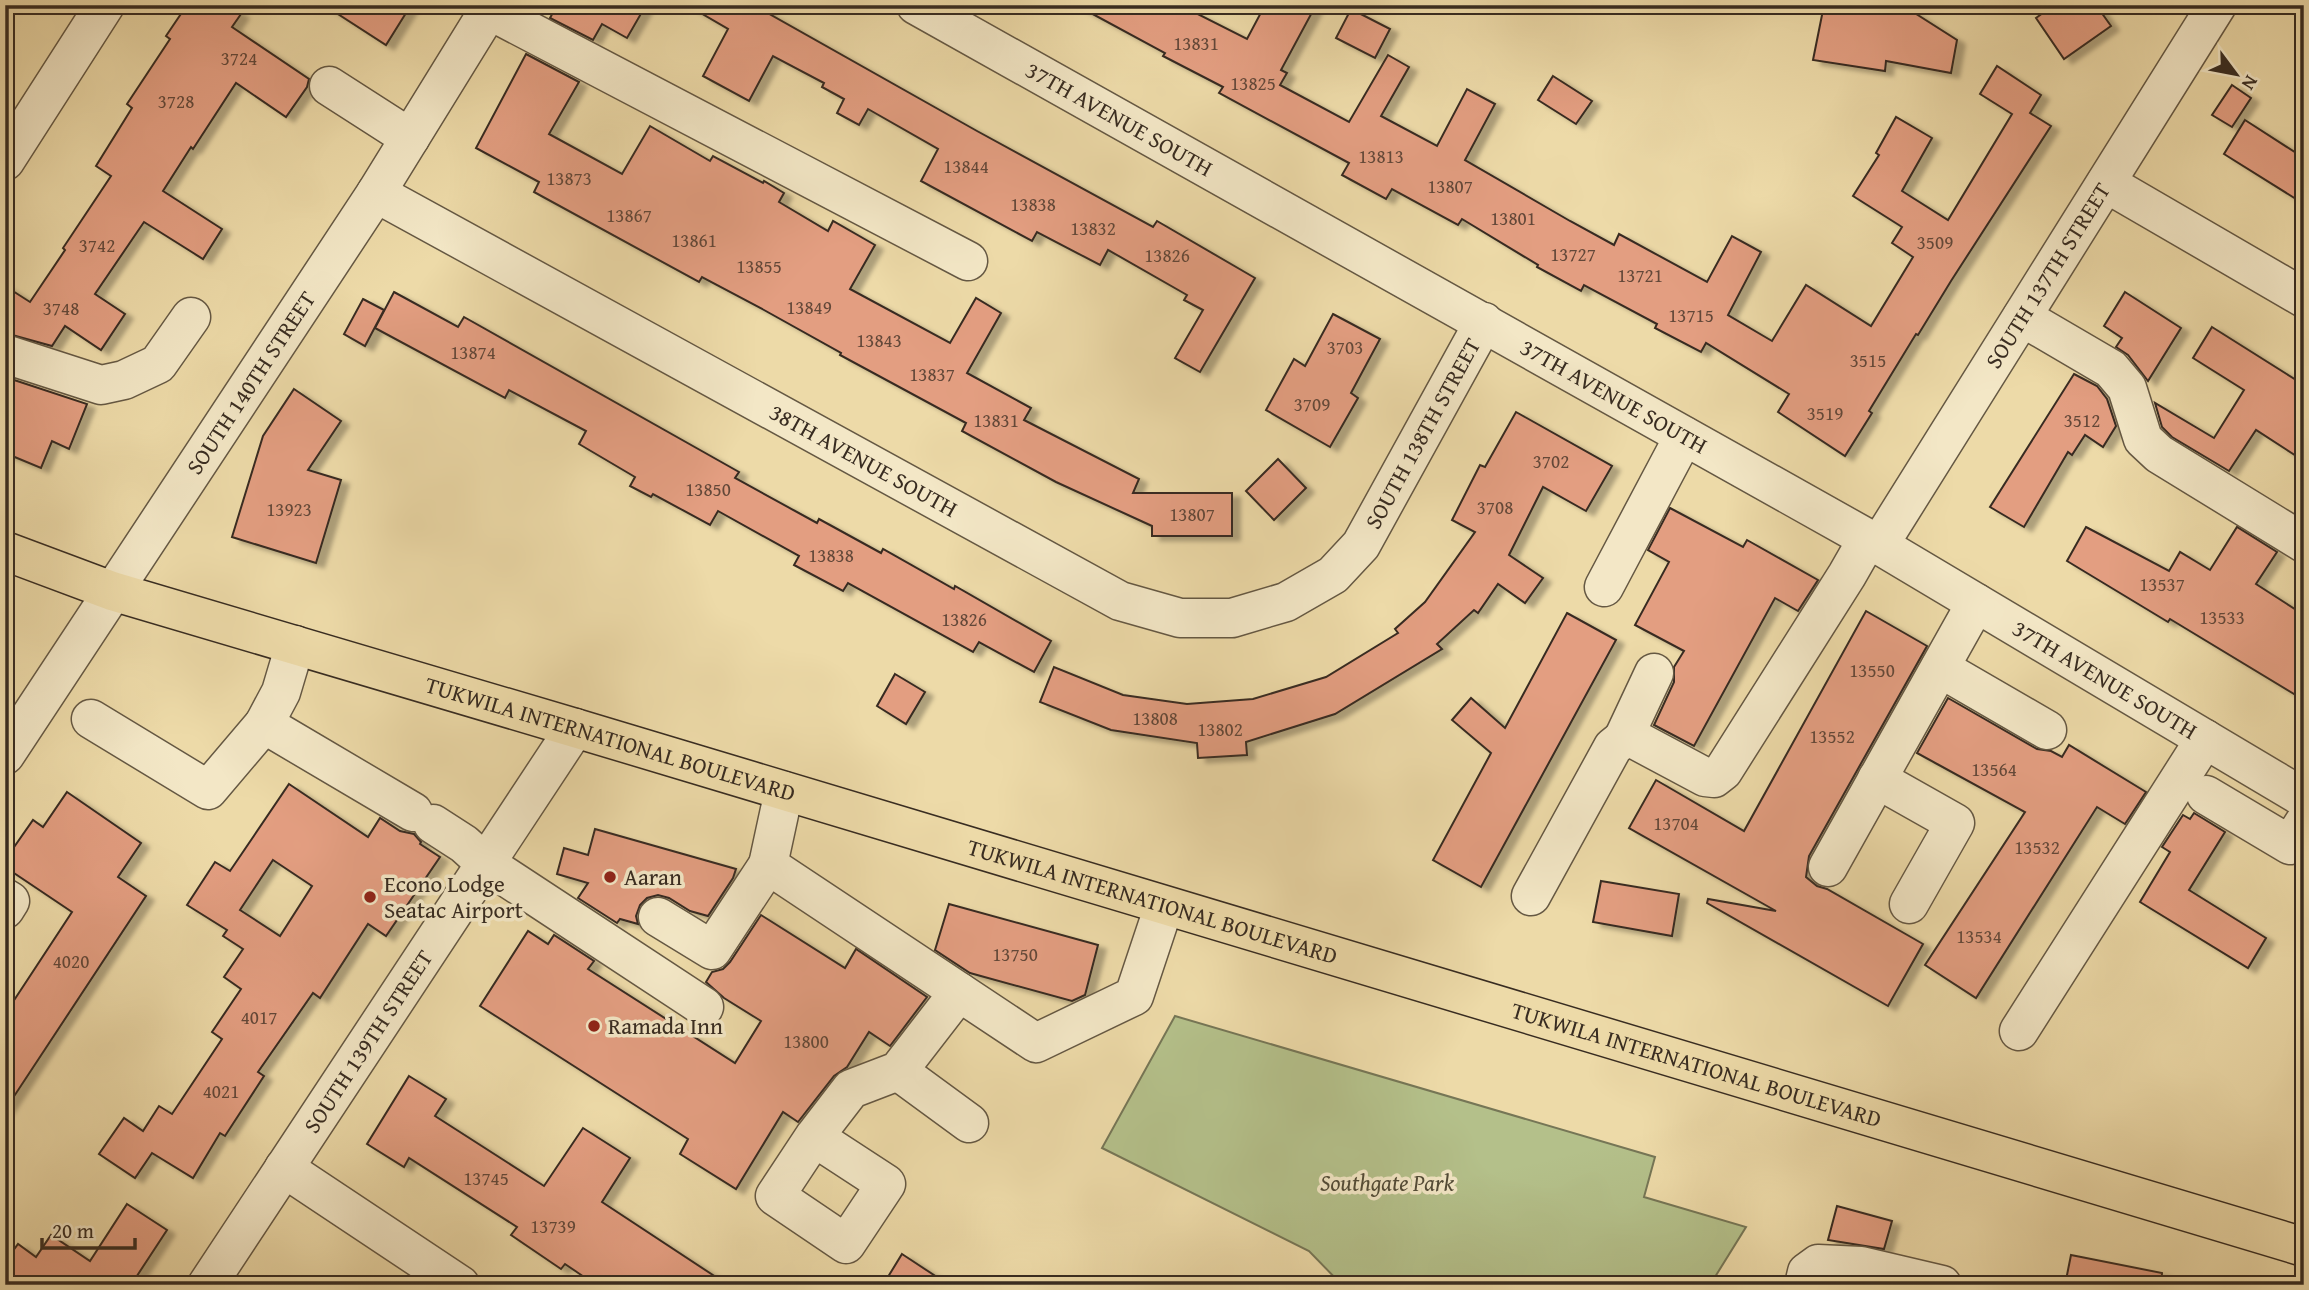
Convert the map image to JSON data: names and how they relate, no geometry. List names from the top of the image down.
{
  "streets": {
    "main road": ["TUKWILA INTERNATIONAL BOULEVARD"],
    "street": [
      "37TH AVENUE SOUTH",
      "SOUTH 137TH STREET",
      "SOUTH 140TH STREET",
      "SOUTH 138TH STREET",
      "38TH AVENUE SOUTH",
      "SOUTH 139TH STREET"
    ]
  },
  "crossings": [
    ["37TH AVENUE SOUTH", "SOUTH 137TH STREET"],
    ["37TH AVENUE SOUTH", "SOUTH 138TH STREET"],
    ["SOUTH 140TH STREET", "38TH AVENUE SOUTH"],
    ["SOUTH 140TH STREET", "TUKWILA INTERNATIONAL BOULEVARD"],
    ["SOUTH 138TH STREET", "38TH AVENUE SOUTH"],
    ["TUKWILA INTERNATIONAL BOULEVARD", "SOUTH 139TH STREET"]
  ],
  "parks": ["Southgate Park"],
  "places": ["Aaran", "Econo Lodge Seatac Airport", "Ramada Inn"],
  "house_numbers": [
    "13831",
    "3724",
    "13825",
    "3728",
    "13813",
    "13844",
    "13873",
    "13807",
    "13838",
    "13867",
    "13801",
    "13832",
    "13861",
    "3509",
    "3742",
    "13727",
    "13826",
    "13855",
    "13721",
    "13849",
    "3748",
    "13715",
    "13843",
    "3703",
    "13874",
    "3515",
    "13837",
    "3709",
    "3519",
    "13831",
    "3512",
    "3702",
    "13850",
    "3708",
    "13923",
    "13807",
    "13838",
    "13537",
    "13533",
    "13826",
    "13550",
    "13808",
    "13802",
    "13552",
    "13564",
    "13704",
    "13532",
    "13534",
    "13750",
    "4020",
    "4017",
    "13800",
    "4021",
    "13745",
    "13739"
  ],
  "scale_bar": "20 m",
  "north": "bottom right"
}
